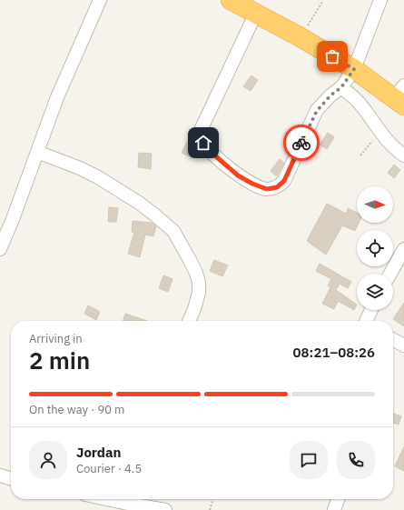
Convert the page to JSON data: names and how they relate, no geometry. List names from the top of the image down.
{
  "north": "right",
  "page": {
    "heading": ["2 min", "Arriving in", "08:21–08:26"],
    "panel": ["Jordan", "Courier · 4.5"],
    "bar": "On the way · 90 m"
  }
}
